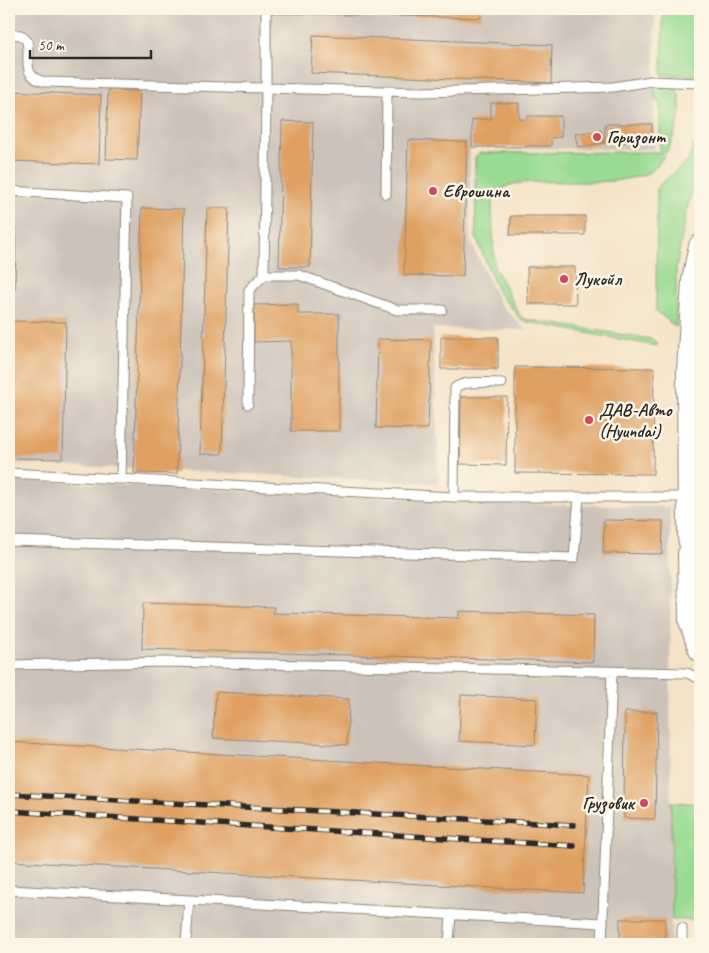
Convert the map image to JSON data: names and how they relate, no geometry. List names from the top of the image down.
{
  "places": [
    "Горизонт",
    "Еврошина",
    "Лукойл",
    "ДАВ-Авто (Hyundai)",
    "Грузовик"
  ],
  "scale_bar": "50 m"
}
